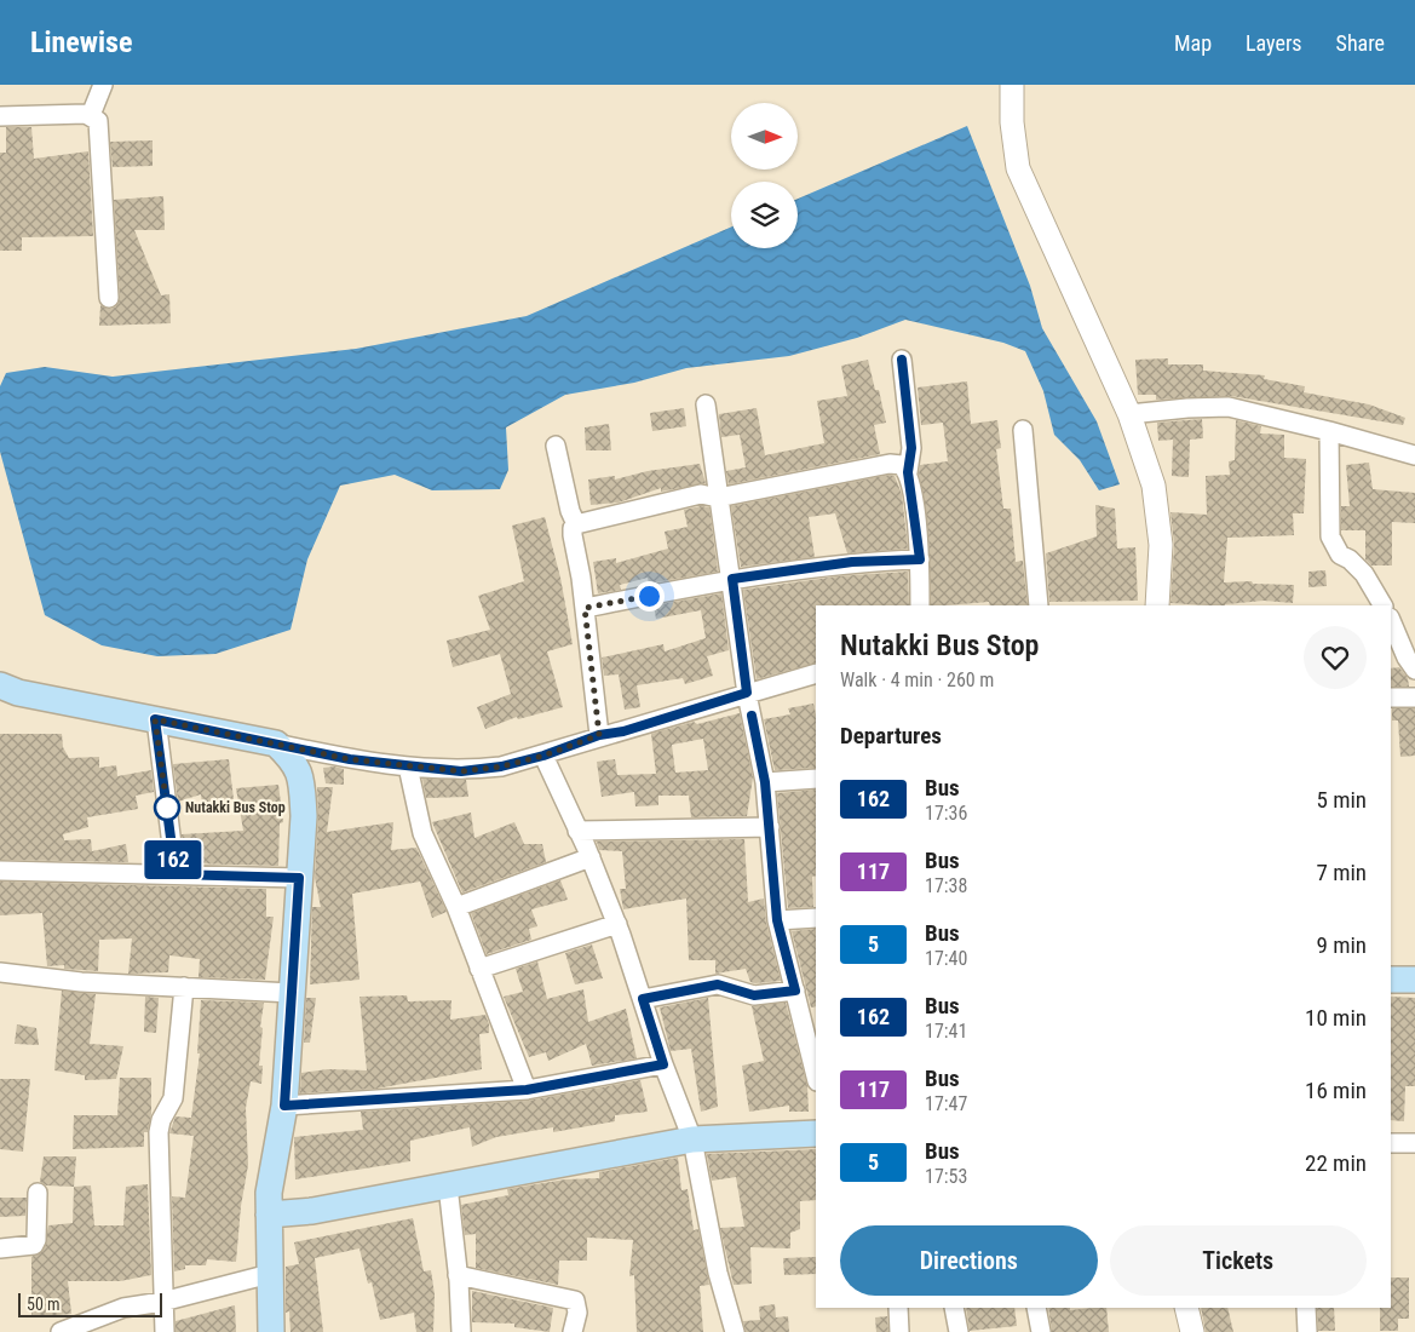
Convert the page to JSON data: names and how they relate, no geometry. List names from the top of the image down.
{
  "places": ["Nutakki Bus Stop"],
  "lines": ["bus line 162"],
  "scale_bar": "50 m",
  "north": "right",
  "page": {
    "header": "Linewise",
    "nav": ["Map", "Layers", "Share"],
    "on_map": "162",
    "heading": [
      ["Nutakki Bus Stop", "Walk · 4 min · 260 m"],
      "Departures"
    ],
    "list": [
      {
        "mark": "162",
        "name": "Bus",
        "note": "17:36",
        "value": "5 min"
      },
      {
        "mark": "117",
        "name": "Bus",
        "note": "17:38",
        "value": "7 min"
      },
      {
        "mark": "5",
        "name": "Bus",
        "note": "17:40",
        "value": "9 min"
      },
      {
        "mark": "162",
        "name": "Bus",
        "note": "17:41",
        "value": "10 min"
      },
      {
        "mark": "117",
        "name": "Bus",
        "note": "17:47",
        "value": "16 min"
      },
      {
        "mark": "5",
        "name": "Bus",
        "note": "17:53",
        "value": "22 min"
      }
    ],
    "buttons": ["Directions", "Tickets"],
    "scale": "50 m"
  }
}
